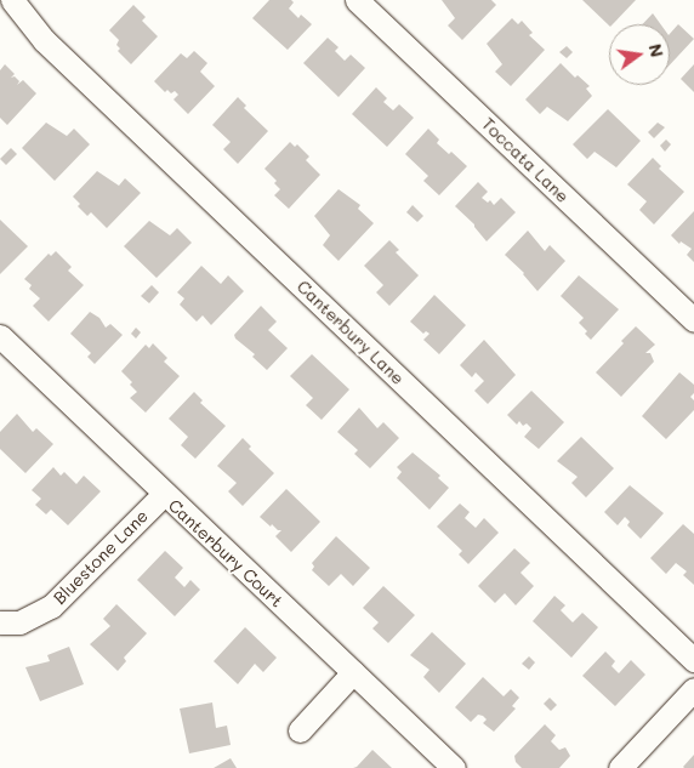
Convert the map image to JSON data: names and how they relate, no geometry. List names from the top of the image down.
{
  "streets": {
    "street": [
      "Toccata Lane",
      "Canterbury Lane",
      "Canterbury Court",
      "Bluestone Lane"
    ]
  },
  "crossings": [
    ["Canterbury Court", "Bluestone Lane"]
  ],
  "north": "right"
}
